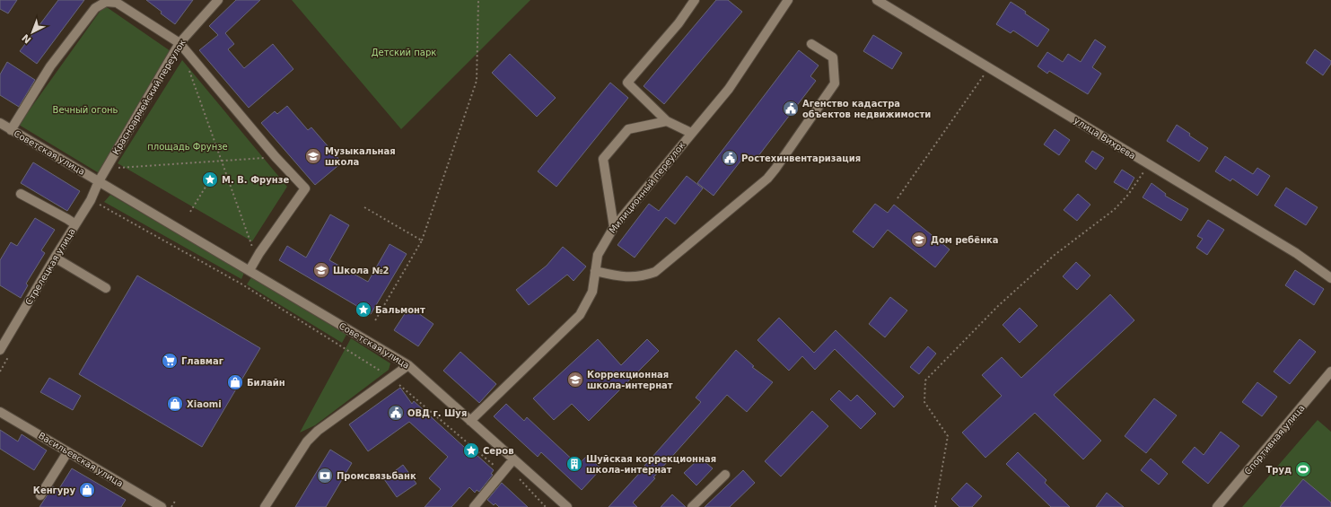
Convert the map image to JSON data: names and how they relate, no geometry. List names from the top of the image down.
{
  "streets": {
    "street": [
      "Красноармейский переулок",
      "улица Вихрева",
      "Советская улица",
      "Милиционный переулок",
      "Стрелецкая улица",
      "Спортивная улица",
      "Васильевская улица"
    ]
  },
  "crossings": [
    ["Красноармейский переулок", "Советская улица"],
    ["Красноармейский переулок", "Стрелецкая улица"],
    ["Советская улица", "Милиционный переулок"],
    ["Советская улица", "Стрелецкая улица"]
  ],
  "parks": ["Детский парк", "Вечный огонь", "площадь Фрунзе"],
  "places": {
    "public building": ["Агенство кадастра объектов недвижимости", "Ростехинвентаризация", "ОВД г. Шуя"],
    "school or university": [
      "Музыкальная школа",
      "Дом ребёнка",
      "Школа №2",
      "Коррекционная школа-интернат"
    ],
    "place": ["М. В. Фрунзе", "Бальмонт", "Серов"],
    "supermarket": ["Главмаг"],
    "shop": ["Билайн", "Xiaomi", "Кенгуру"],
    "building": ["Шуйская коррекционная школа-интернат"],
    "sports": ["Труд"],
    "bank": ["Промсвязьбанк"]
  },
  "north": "bottom left"
}
